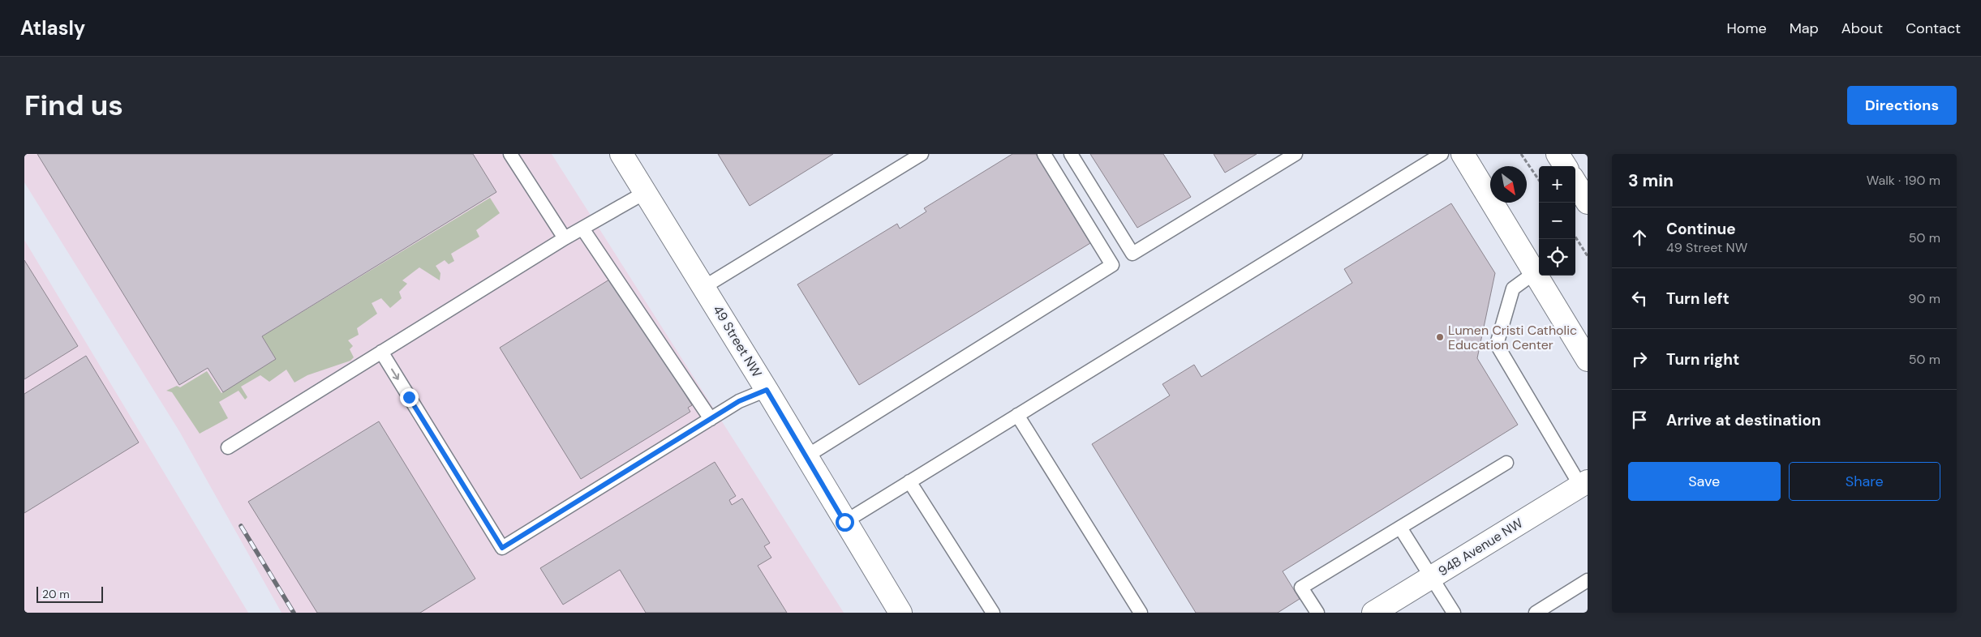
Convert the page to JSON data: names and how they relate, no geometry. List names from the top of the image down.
{
  "streets": {
    "street": ["49 Street NW", "94B Avenue NW"]
  },
  "places": ["Lumen Cristi Catholic Education Center"],
  "scale_bar": "20 m",
  "north": "bottom right",
  "page": {
    "header": "Atlasly",
    "nav": [
      "Home",
      "Map",
      "About",
      "Contact"
    ],
    "buttons": [
      "Directions",
      ["Save", "Share"]
    ],
    "title": "Find us",
    "heading": ["3 min", "Walk · 190 m"],
    "map_buttons": ["+", "−"],
    "list": [
      ["Continue", "49 Street NW", "50 m"],
      ["Turn left", "90 m"],
      ["Turn right", "50 m"],
      "Arrive at destination"
    ],
    "scale": "20 m"
  }
}
